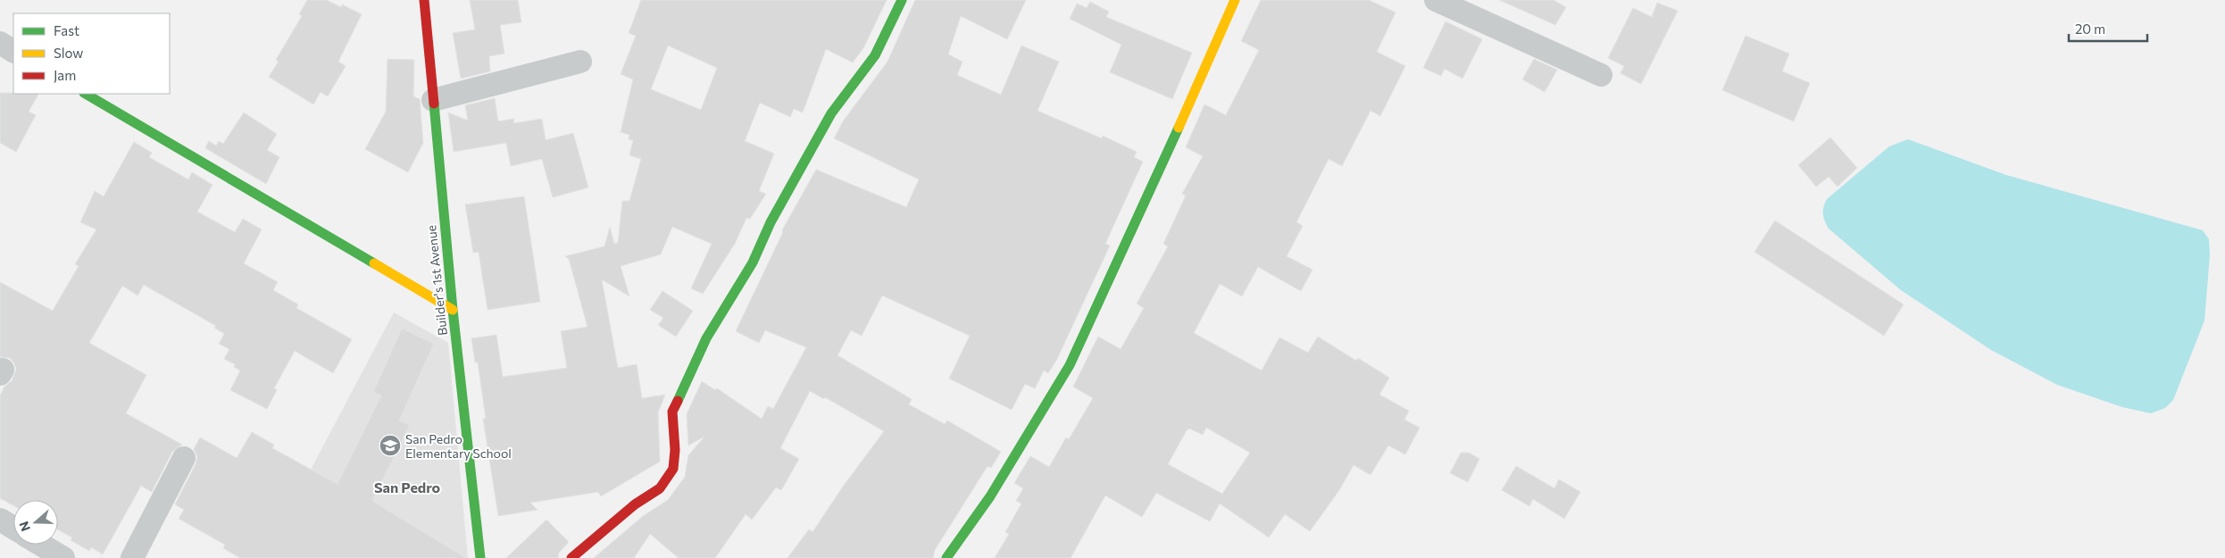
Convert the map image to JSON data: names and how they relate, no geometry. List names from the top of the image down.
{
  "streets": {
    "street": ["Builder's 1st Avenue"]
  },
  "districts": ["San Pedro"],
  "places": {
    "school or university": ["San Pedro Elementary School"]
  },
  "legend": ["Fast", "Slow", "Jam"],
  "scale_bar": "20 m",
  "north": "left"
}
